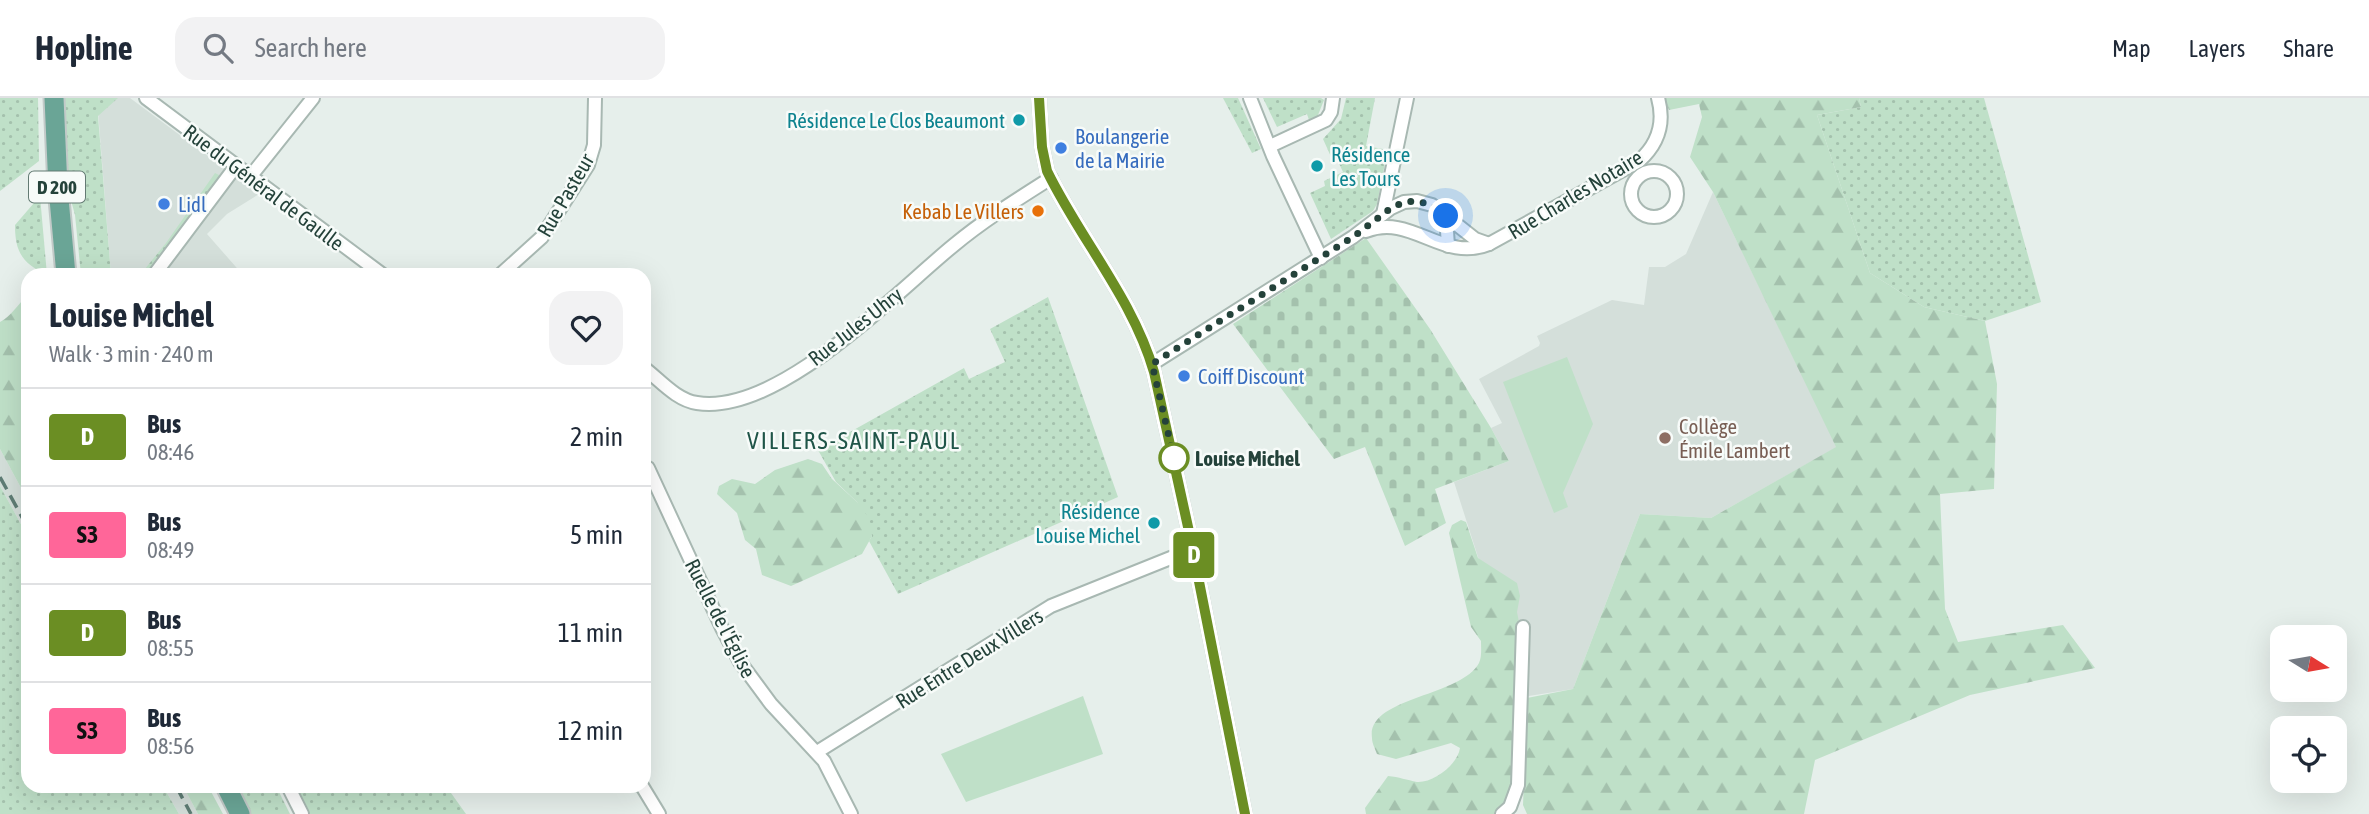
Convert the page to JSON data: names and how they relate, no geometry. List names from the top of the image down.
{
  "streets": {
    "main road": ["D 200"],
    "street": [
      "Rue du Général de Gaulle",
      "Rue Charles Notaire",
      "Rue Pasteur",
      "Rue Jules Uhry",
      "Ruelle de l'Église",
      "Rue Entre Deux Villers"
    ]
  },
  "crossings": [
    ["Ruelle de l'Église", "Rue Entre Deux Villers"]
  ],
  "districts": ["VILLERS-SAINT-PAUL"],
  "places": [
    "Résidence Le Clos Beaumont",
    "Boulangerie de la Mairie",
    "Résidence Les Tours",
    "Lidl",
    "Kebab Le Villers",
    "Coiff Discount",
    "Collège Émile Lambert",
    "Louise Michel",
    "Résidence Louise Michel"
  ],
  "lines": ["bus line D"],
  "north": "right",
  "page": {
    "header": "Hopline",
    "search": "Search here",
    "nav": ["Map", "Layers", "Share"],
    "on_map": "D",
    "heading": ["Louise Michel", "Walk · 3 min · 240 m"],
    "list": [
      {
        "mark": "D",
        "name": "Bus",
        "note": "08:46",
        "value": "2 min"
      },
      {
        "mark": "S3",
        "name": "Bus",
        "note": "08:49",
        "value": "5 min"
      },
      {
        "mark": "D",
        "name": "Bus",
        "note": "08:55",
        "value": "11 min"
      },
      {
        "mark": "S3",
        "name": "Bus",
        "note": "08:56",
        "value": "12 min"
      }
    ]
  }
}
